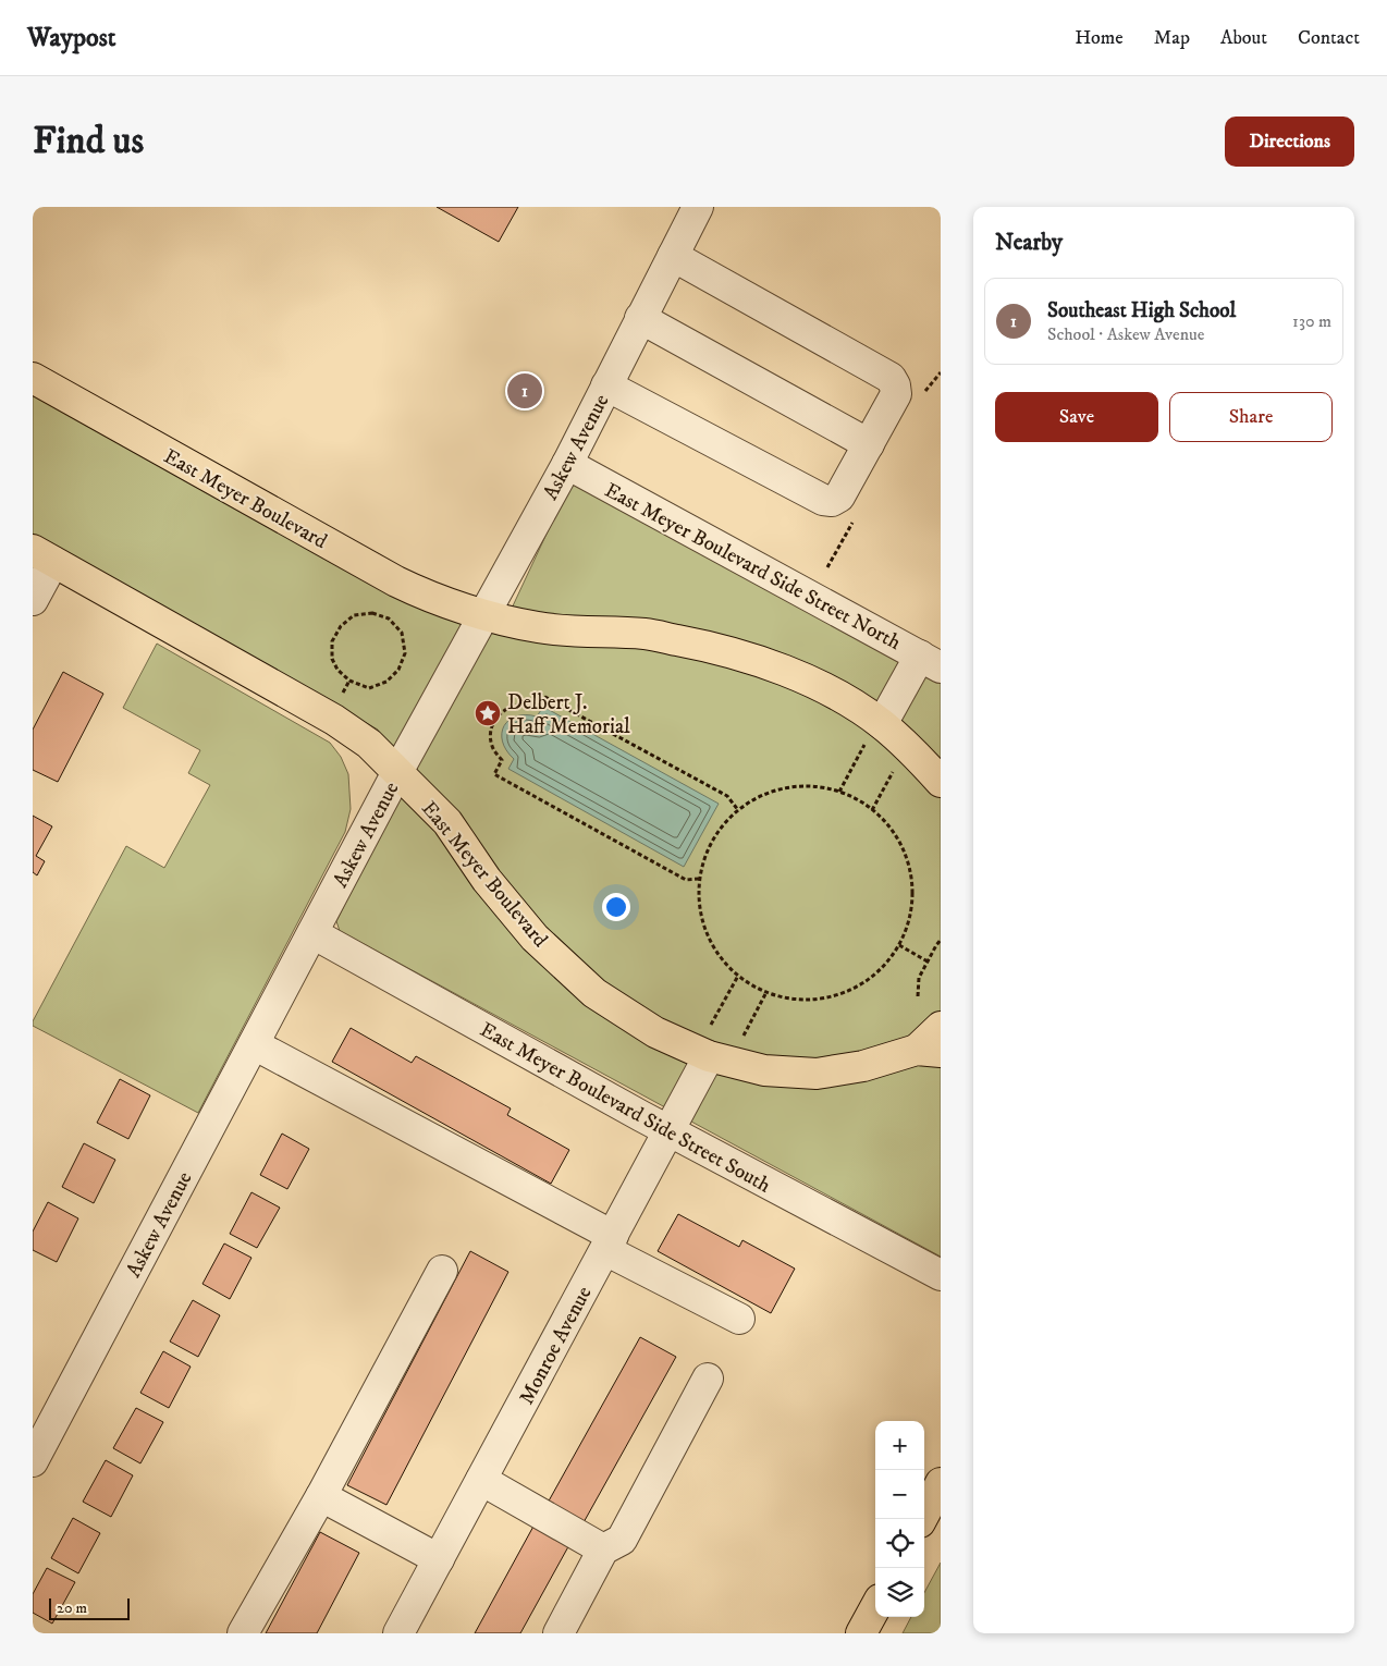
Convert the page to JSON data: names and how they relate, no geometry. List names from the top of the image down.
{
  "streets": {
    "main road": ["East Meyer Boulevard"],
    "street": [
      "Askew Avenue",
      "East Meyer Boulevard Side Street North",
      "East Meyer Boulevard Side Street South",
      "Monroe Avenue"
    ]
  },
  "crossings": [
    ["Askew Avenue", "East Meyer Boulevard"],
    ["Askew Avenue", "East Meyer Boulevard Side Street North"],
    ["Askew Avenue", "East Meyer Boulevard Side Street South"],
    ["East Meyer Boulevard", "Monroe Avenue"],
    ["East Meyer Boulevard Side Street South", "Monroe Avenue"]
  ],
  "places": {
    "place": ["Delbert J. Haff Memorial"]
  },
  "scale_bar": "20 m",
  "page": {
    "header": "Waypost",
    "nav": [
      "Home",
      "Map",
      "About",
      "Contact"
    ],
    "buttons": [
      "Directions",
      ["Save", "Share"]
    ],
    "title": "Find us",
    "heading": "Nearby",
    "list": [
      {
        "mark": "1",
        "name": "Southeast High School",
        "note": "School · Askew Avenue",
        "value": "130 m"
      }
    ],
    "pins": "1",
    "map_buttons": ["+", "−"],
    "scale": "20 m"
  }
}
